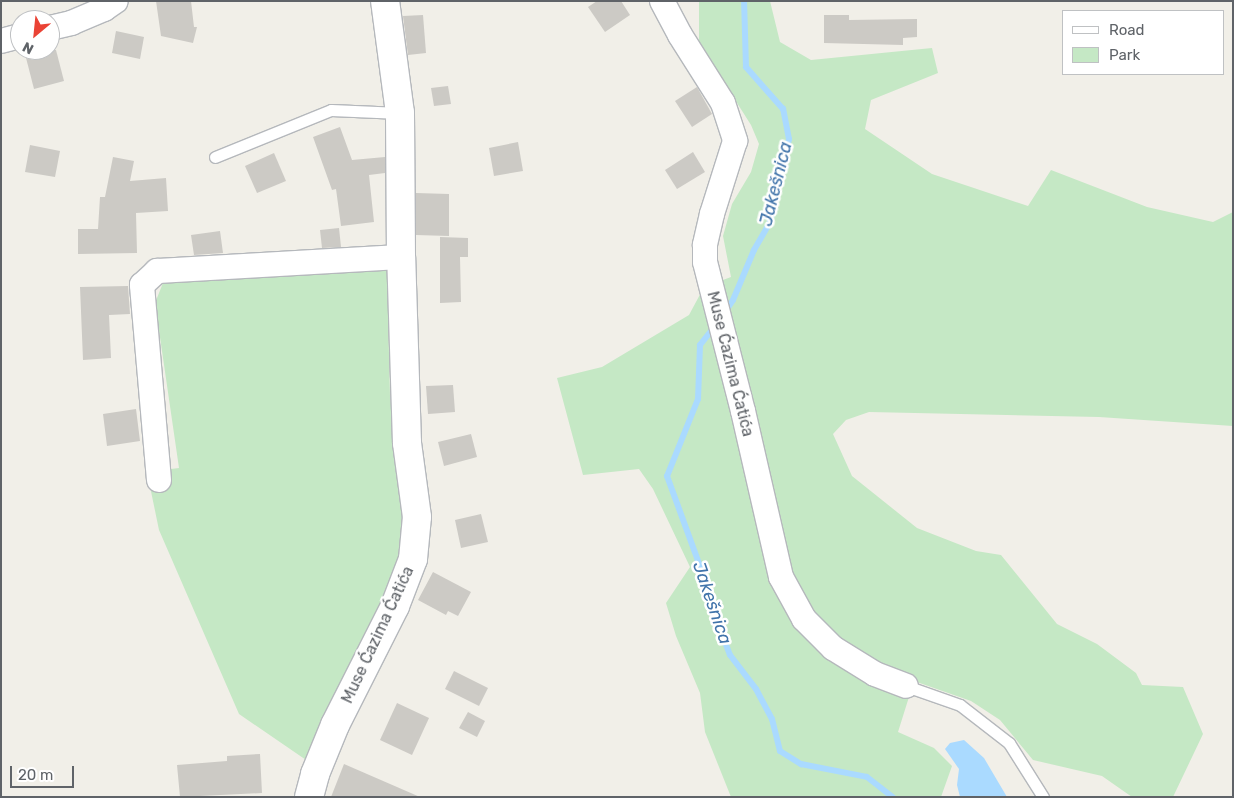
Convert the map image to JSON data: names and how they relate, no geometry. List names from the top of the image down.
{
  "streets": {
    "street": ["Muse Ćazima Ćatića"]
  },
  "water": ["Jakešnica"],
  "legend": ["Road", "Park"],
  "scale_bar": "20 m",
  "north": "bottom left"
}
